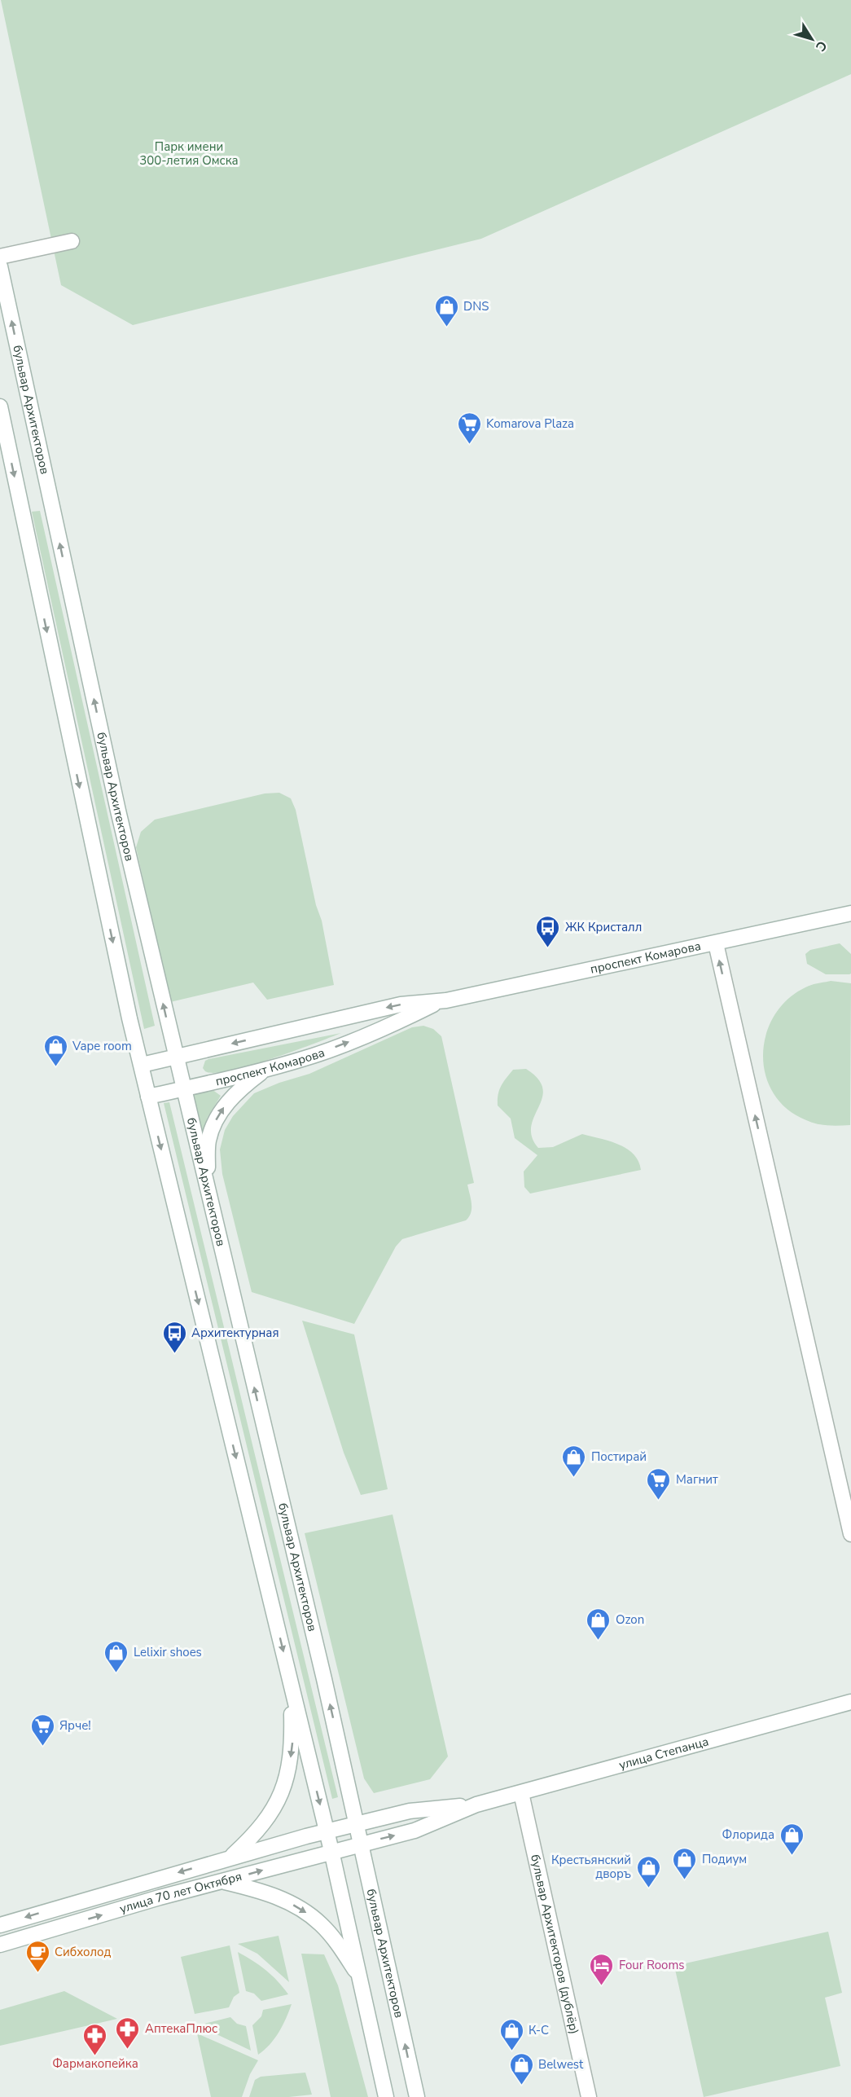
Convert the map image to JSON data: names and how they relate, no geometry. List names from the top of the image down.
{
  "streets": {
    "main road": [
      "бульвар Архитекторов",
      "проспект Комарова",
      "улица Степанца",
      "улица 70 лет Октября",
      "бульвар Архитекторов (дублёр)"
    ]
  },
  "crossings": [
    ["бульвар Архитекторов", "проспект Комарова"],
    ["бульвар Архитекторов", "улица Степанца"],
    ["бульвар Архитекторов", "улица 70 лет Октября"],
    ["улица Степанца", "улица 70 лет Октября"],
    ["улица Степанца", "бульвар Архитекторов (дублёр)"]
  ],
  "parks": ["Парк имени 300-летия Омска"],
  "places": {
    "shop": [
      "DNS",
      "Vape room",
      "Постирай",
      "Ozon",
      "Lelixir shoes",
      "Флорида",
      "Подиум",
      "Крестьянский дворъ",
      "К-С",
      "Belwest"
    ],
    "supermarket": ["Komarova Plaza", "Магнит", "Ярче!"],
    "bus stop": ["ЖК Кристалл", "Архитектурная"],
    "cafe": ["Сибхолод"],
    "hotel": ["Four Rooms"],
    "pharmacy": ["АптекаПлюс", "Фармакопейка"]
  },
  "north": "bottom right"
}
